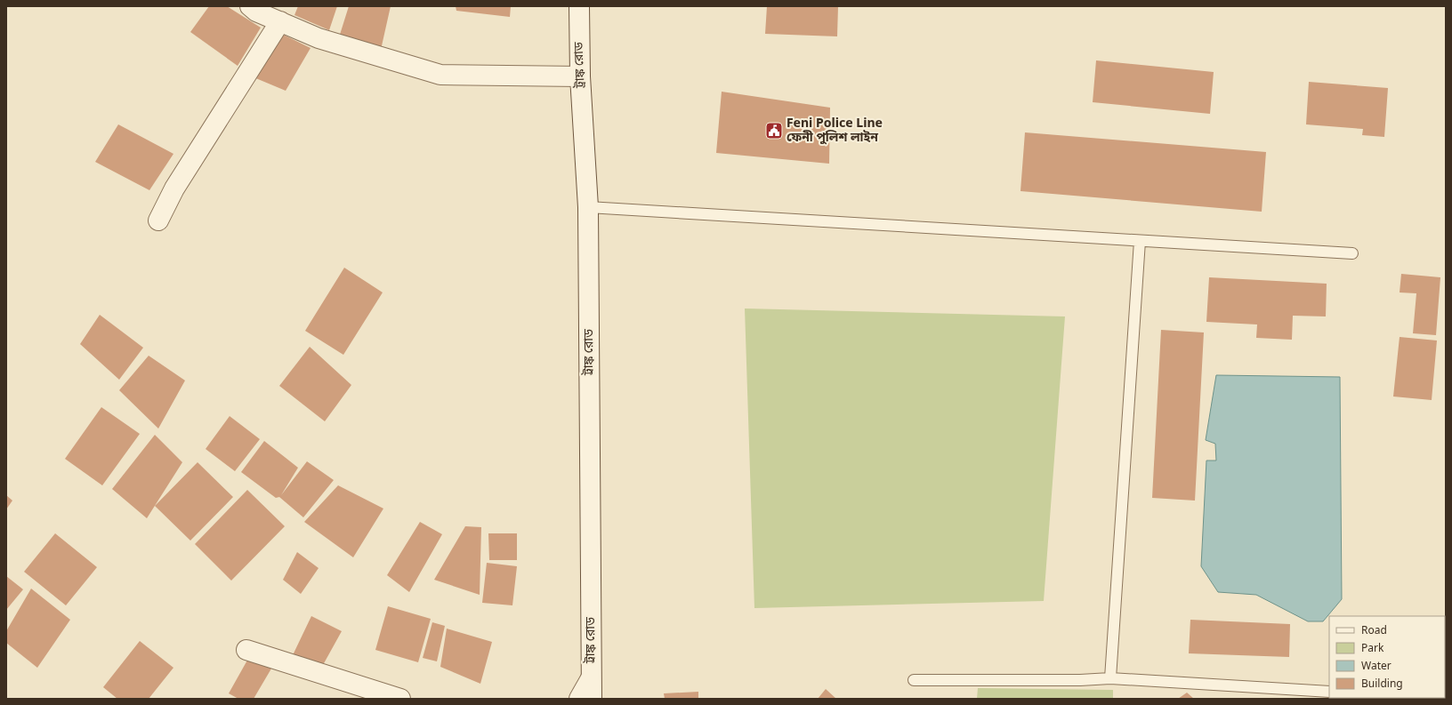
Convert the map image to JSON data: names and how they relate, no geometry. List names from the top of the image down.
{
  "streets": {
    "street": ["ট্রাঙ্ক রোড"]
  },
  "places": {
    "public building": ["Feni Police Line ফেনী পুলিশ লাইন"]
  },
  "legend": [
    "Road",
    "Park",
    "Water",
    "Building"
  ]
}
